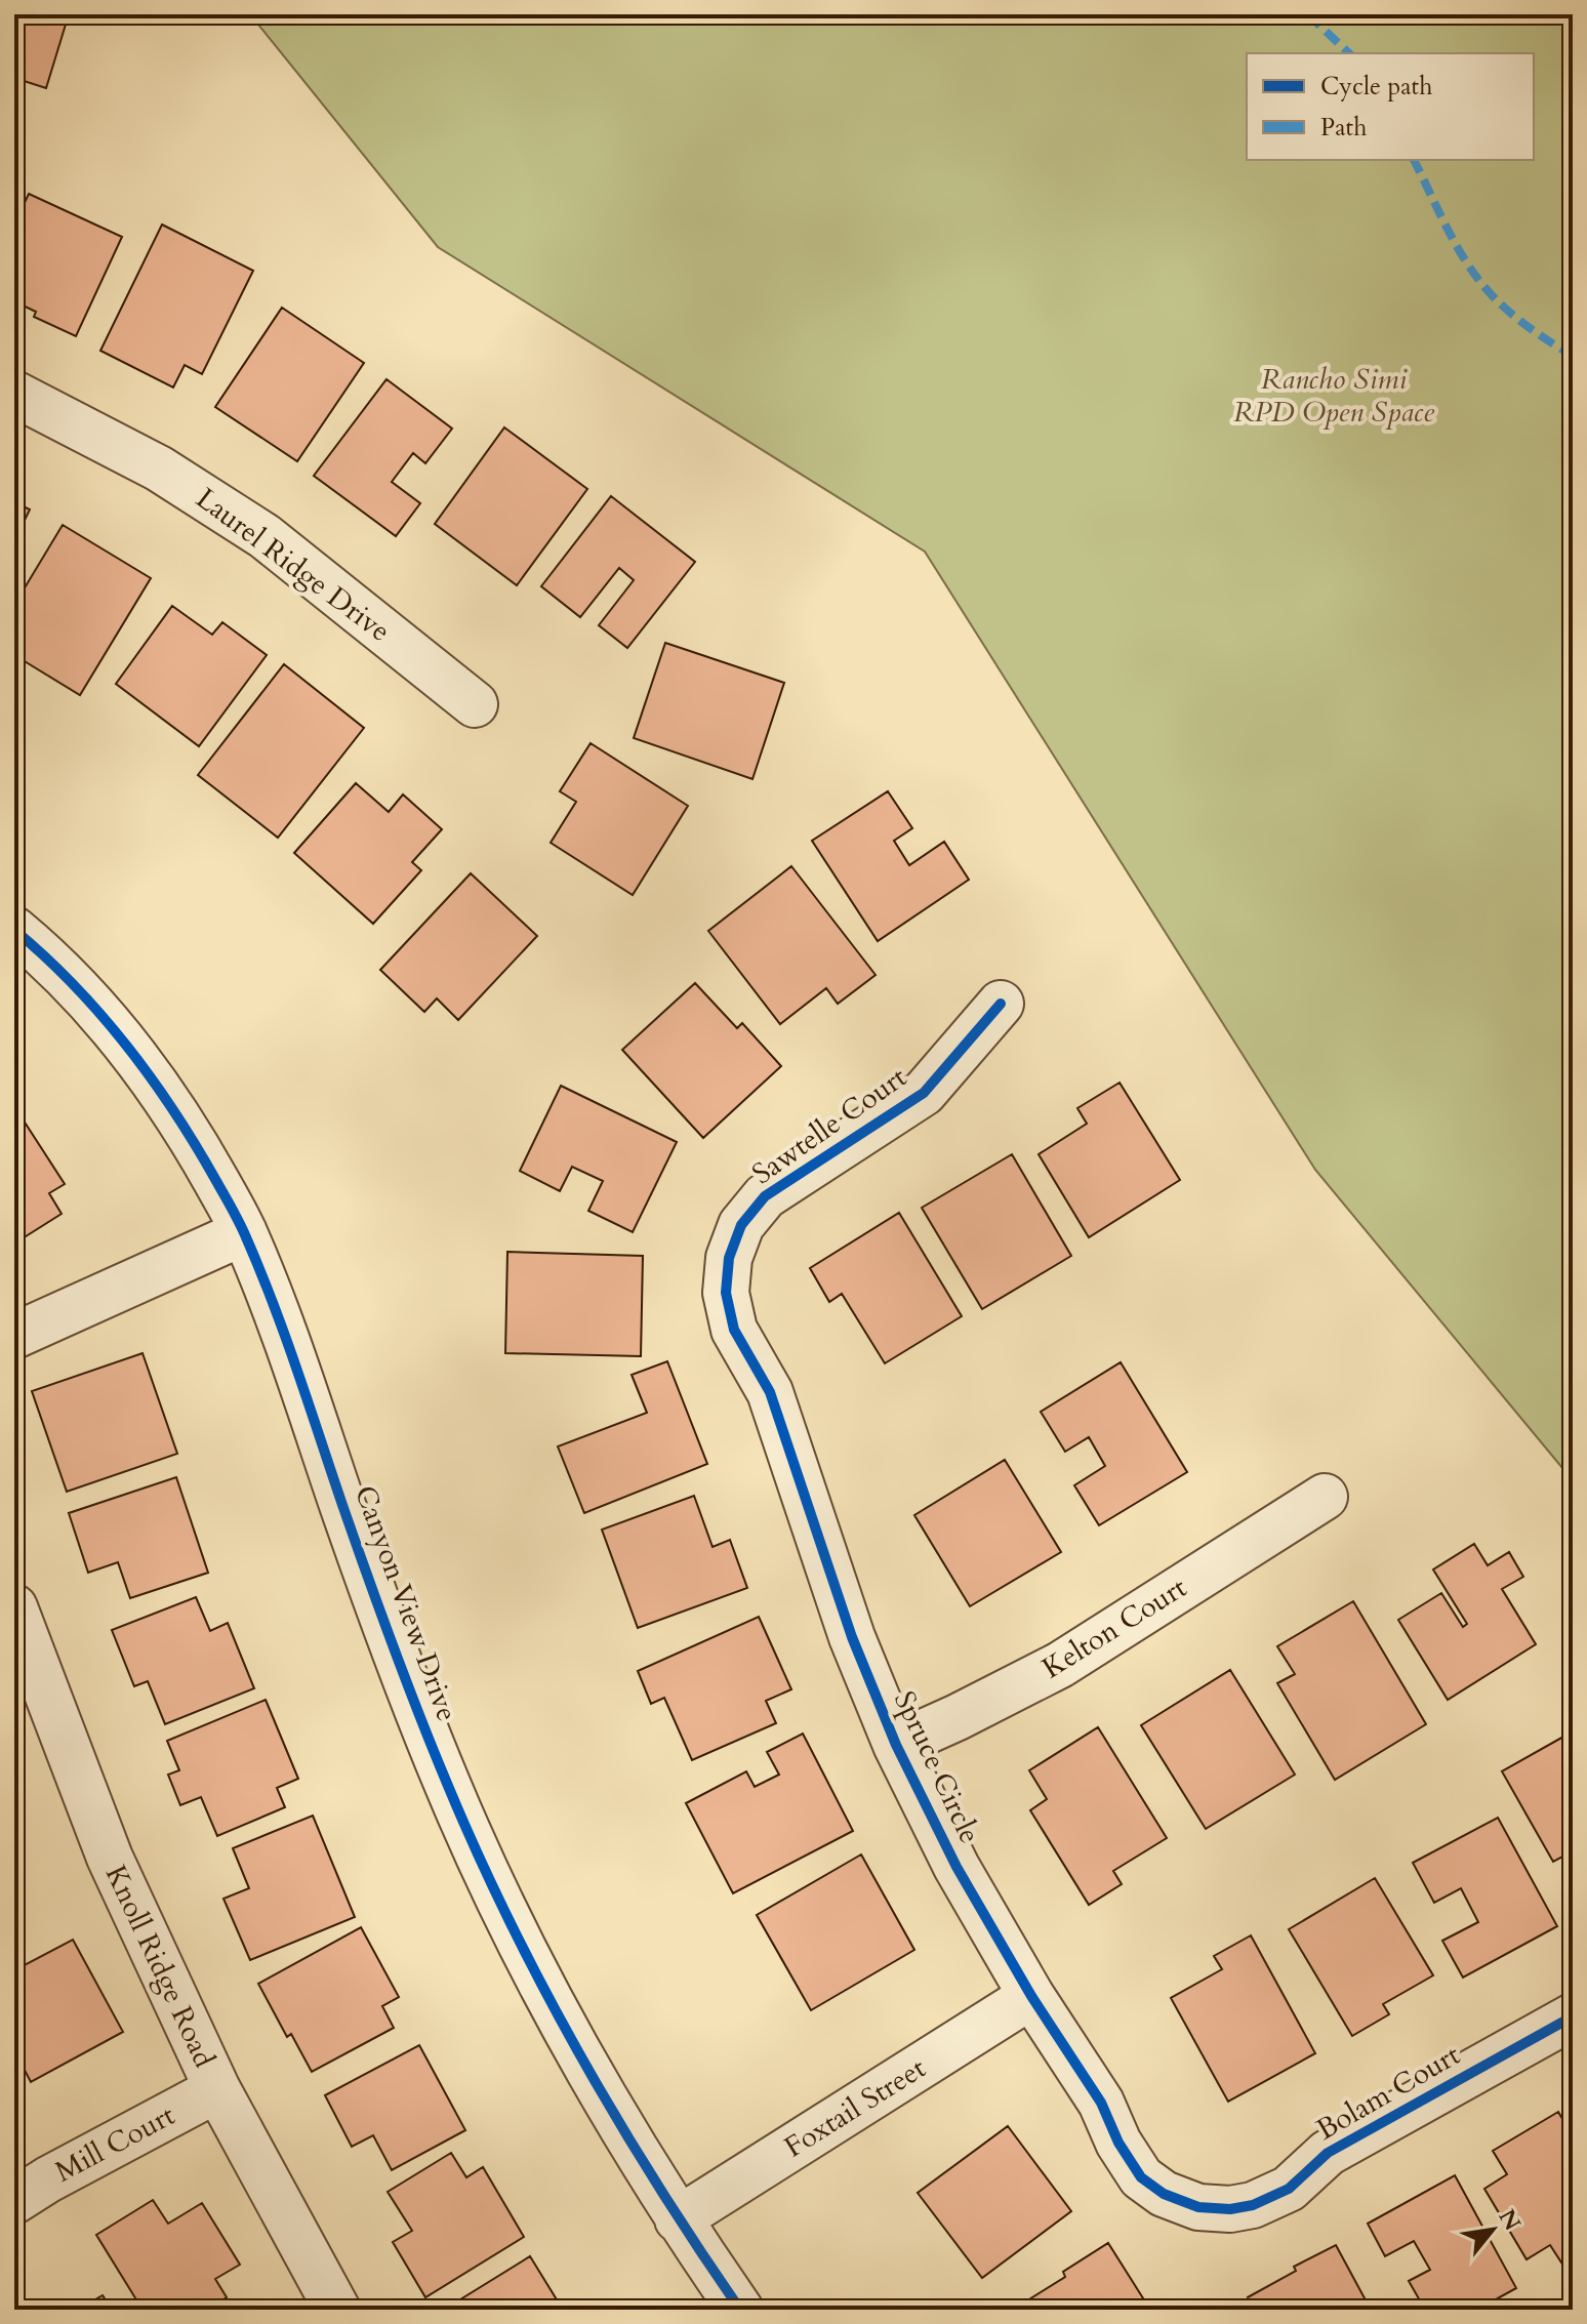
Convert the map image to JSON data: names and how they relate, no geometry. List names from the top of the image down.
{
  "streets": {
    "street": [
      "Laurel Ridge Drive",
      "Sawtelle Court",
      "Canyon View Drive",
      "Kelton Court",
      "Spruce Circle",
      "Knoll Ridge Road",
      "Bolam Court",
      "Foxtail Street",
      "Mill Court"
    ]
  },
  "crossings": [
    ["Sawtelle Court", "Spruce Circle"],
    ["Canyon View Drive", "Foxtail Street"],
    ["Kelton Court", "Spruce Circle"],
    ["Spruce Circle", "Bolam Court"],
    ["Spruce Circle", "Foxtail Street"],
    ["Knoll Ridge Road", "Mill Court"]
  ],
  "parks": ["Rancho Simi RPD Open Space"],
  "legend": ["Cycle path", "Path"],
  "north": "top right"
}
